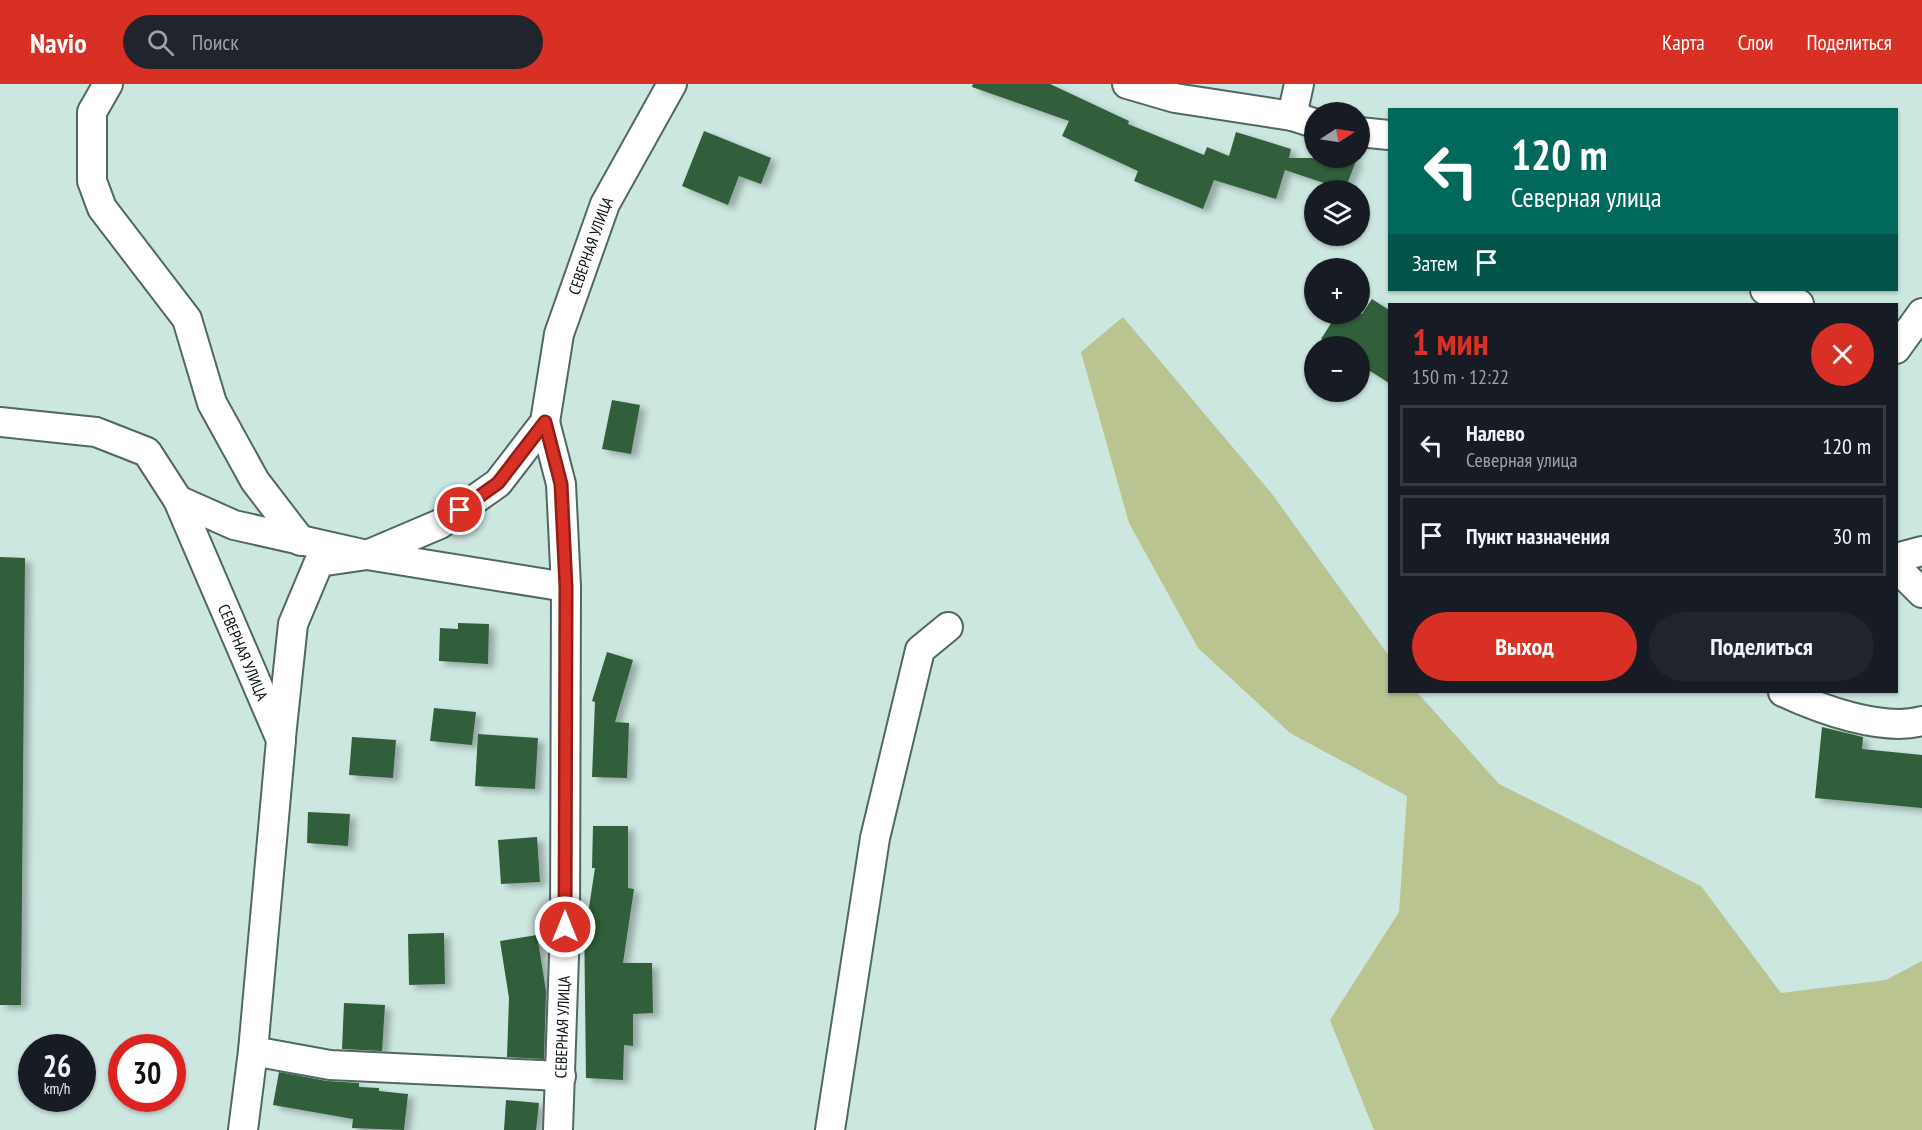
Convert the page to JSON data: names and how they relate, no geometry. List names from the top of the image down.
{
  "streets": {
    "street": ["СЕВЕРНАЯ УЛИЦА"]
  },
  "north": "right",
  "page": {
    "header": "Navio",
    "search": "Поиск",
    "nav": ["Карта", "Слои", "Поделиться"],
    "map_buttons": ["+", "−"],
    "turn": ["120 m", "Северная улица"],
    "then": "Затем",
    "heading": ["1 мин", "150 m · 12:22"],
    "list": [
      {
        "name": "Налево",
        "note": "Северная улица",
        "value": "120 m"
      },
      {
        "name": "Пункт назначения",
        "value": "30 m"
      }
    ],
    "buttons": ["Выход", "Поделиться"],
    "speed": "26 km/h",
    "limit": "30"
  }
}
